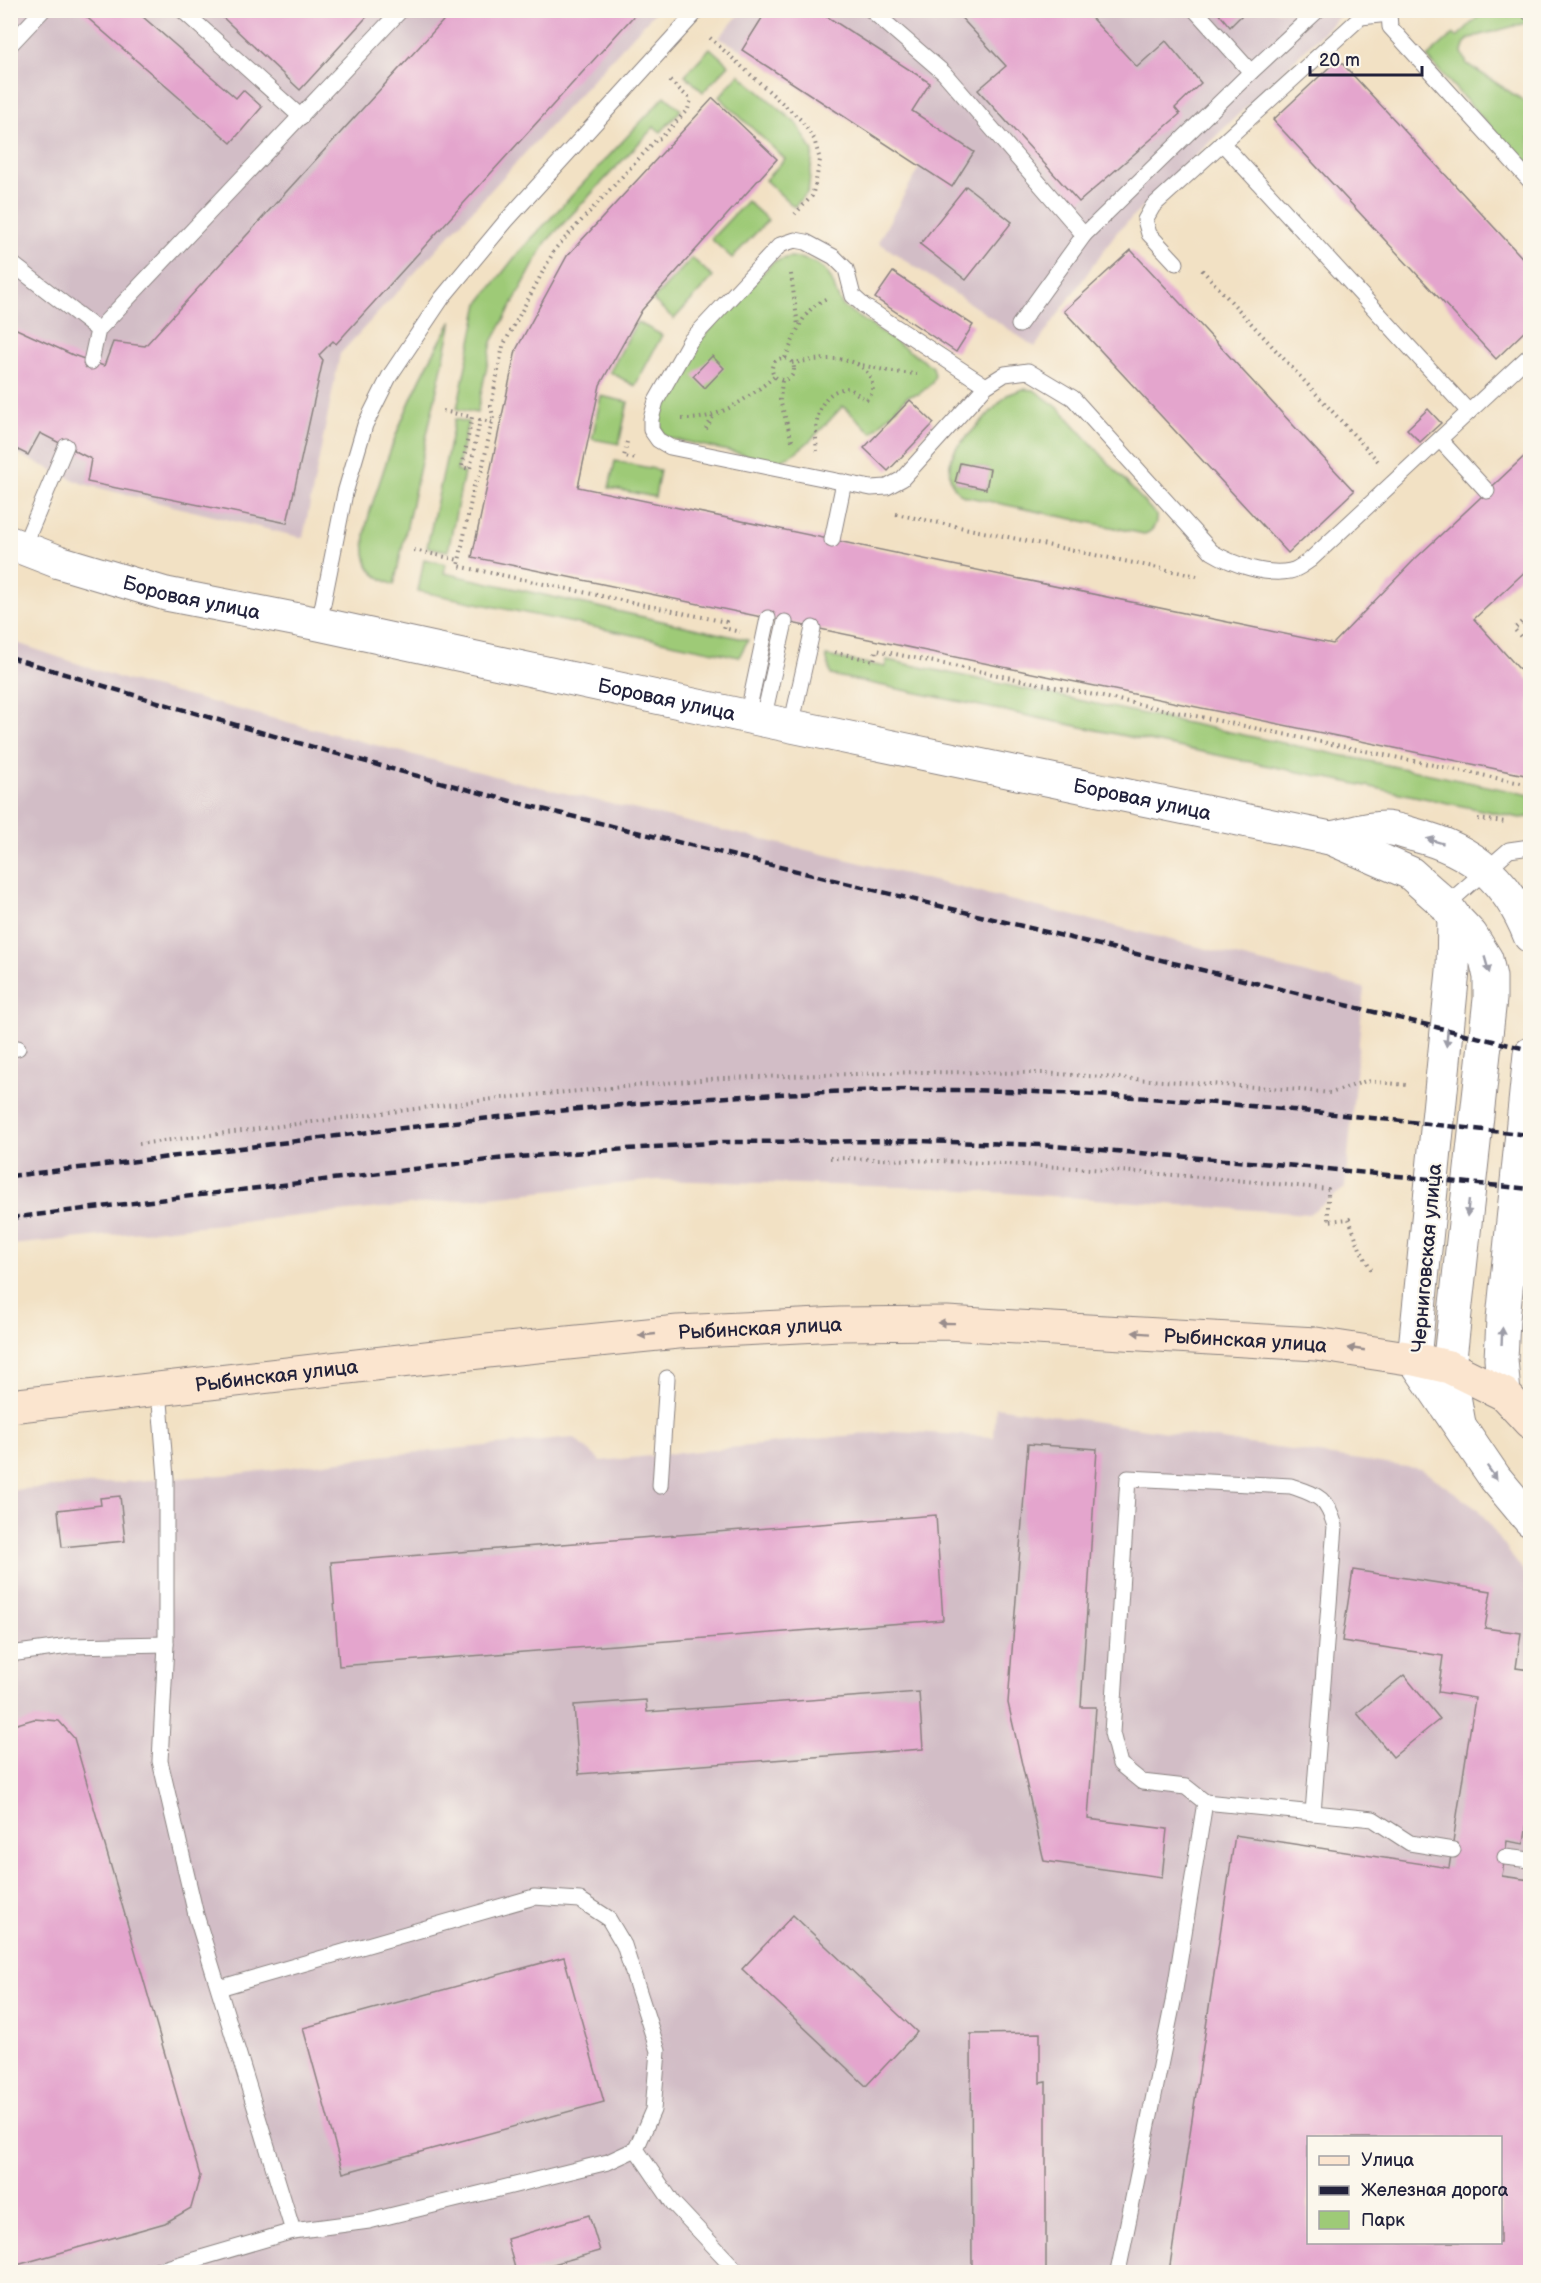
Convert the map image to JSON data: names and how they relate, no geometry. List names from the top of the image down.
{
  "streets": {
    "main road": ["Рыбинская улица"],
    "street": ["Боровая улица", "Черниговская улица"]
  },
  "crossings": [
    ["Боровая улица", "Черниговская улица"],
    ["Черниговская улица", "Рыбинская улица"]
  ],
  "one_way": ["Рыбинская улица"],
  "legend": ["Улица", "Железная дорога", "Парк"],
  "scale_bar": "20 m"
}
